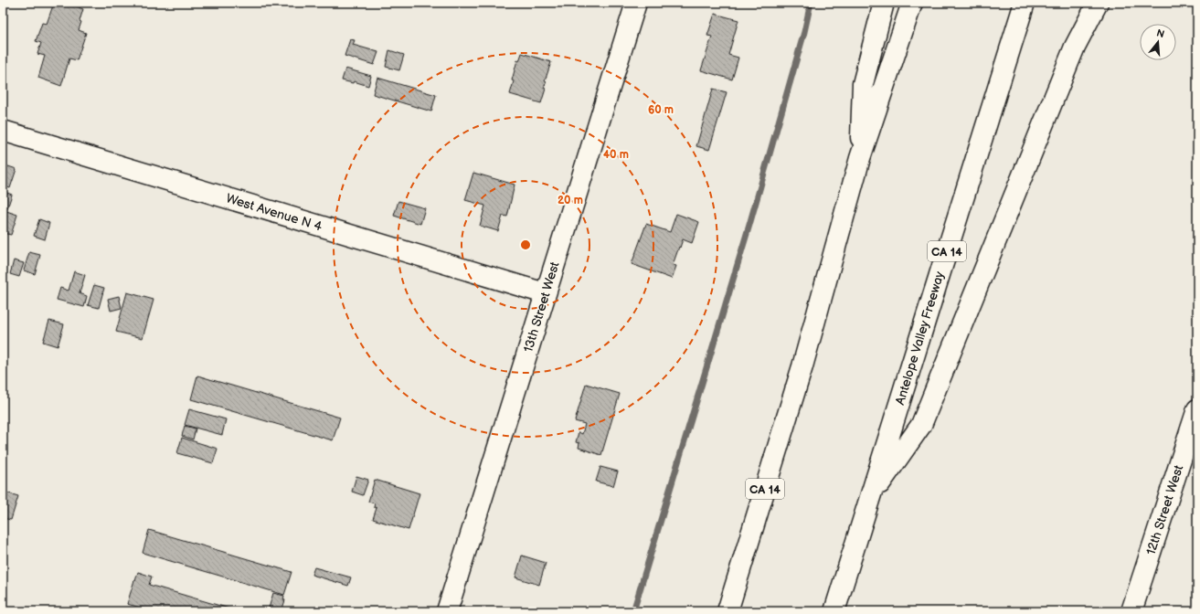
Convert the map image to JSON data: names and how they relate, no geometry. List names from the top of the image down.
{
  "streets": {
    "main road": [
      "West Avenue N 4",
      "CA 14",
      "13th Street West",
      "Antelope Valley Freeway",
      "12th Street West"
    ]
  },
  "crossings": [
    ["West Avenue N 4", "13th Street West"]
  ],
  "north": "top",
  "rings": ["60 m", "40 m", "20 m"]
}
